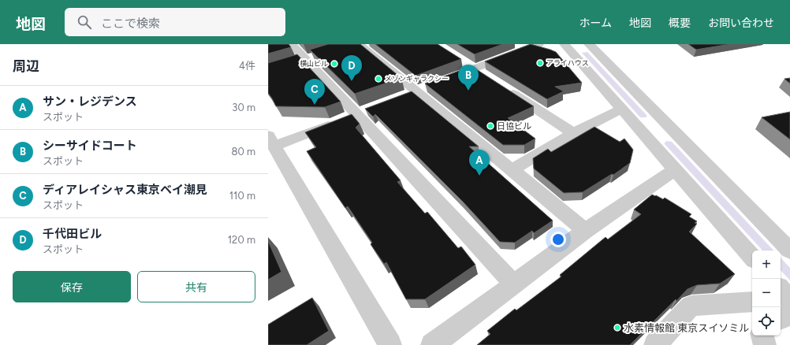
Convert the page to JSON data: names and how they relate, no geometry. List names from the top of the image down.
{
  "places": [
    "アライハウス",
    "横山ビル",
    "メゾンギャラクシー",
    "日協ビル",
    "水素情報館 東京スイソミル"
  ],
  "page": {
    "header": "地図",
    "search": "ここで検索",
    "nav": [
      "ホーム",
      "地図",
      "概要",
      "お問い合わせ"
    ],
    "heading": ["周辺", "4件"],
    "pins": [
      "D",
      "B",
      "C",
      "A"
    ],
    "list": [
      {
        "mark": "A",
        "name": "サン・レジデンス",
        "note": "スポット",
        "value": "30 m"
      },
      {
        "mark": "B",
        "name": "シーサイドコート",
        "note": "スポット",
        "value": "80 m"
      },
      {
        "mark": "C",
        "name": "ディアレイシャス東京ベイ潮見",
        "note": "スポット",
        "value": "110 m"
      },
      {
        "mark": "D",
        "name": "千代田ビル",
        "note": "スポット",
        "value": "120 m"
      }
    ],
    "map_buttons": ["+", "−"],
    "buttons": ["保存", "共有"]
  }
}
